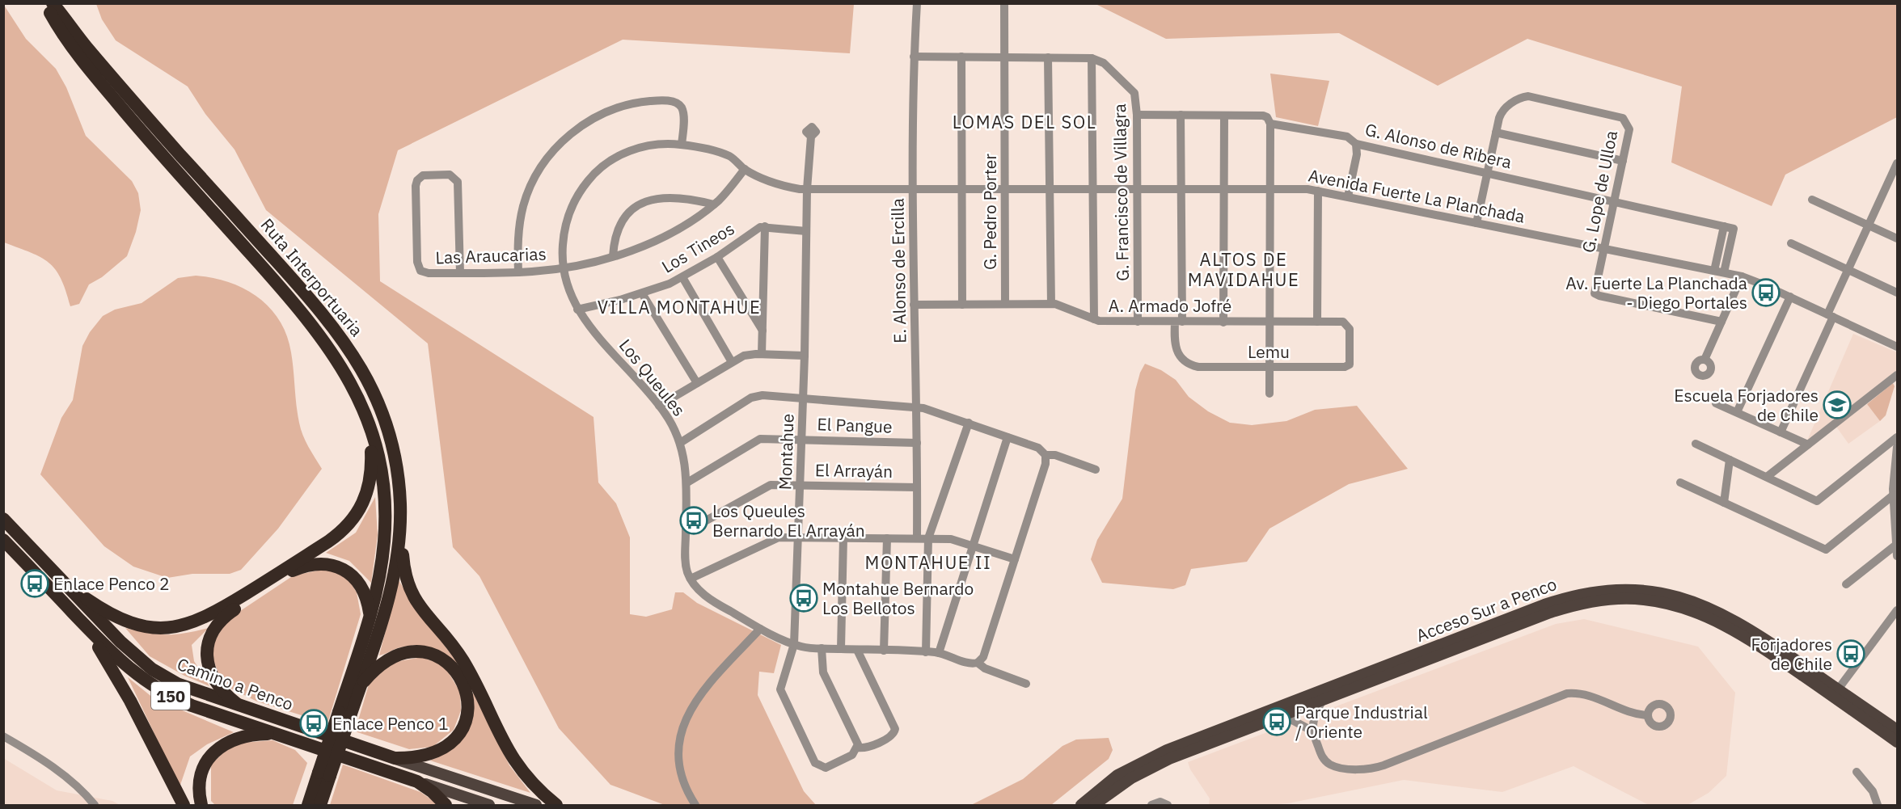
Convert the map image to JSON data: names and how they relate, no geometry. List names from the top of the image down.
{
  "streets": {
    "highway": ["Ruta Interportuaria", "Camino a Penco", "150"],
    "main road": ["Acceso Sur a Penco"],
    "street": [
      "G. Alonso de Ribera",
      "G. Lope de Ulloa",
      "G. Francisco de Villagra",
      "Avenida Fuerte La Planchada",
      "G. Pedro Porter",
      "Los Tineos",
      "Las Araucarias",
      "E. Alonso de Ercilla",
      "A. Armado Jofré",
      "Lemu",
      "Los Queules",
      "El Pangue",
      "Montahue",
      "El Arrayán"
    ]
  },
  "crossings": [
    ["G. Alonso de Ribera", "G. Lope de Ulloa"],
    ["G. Alonso de Ribera", "G. Francisco de Villagra"],
    ["G. Alonso de Ribera", "Avenida Fuerte La Planchada"],
    ["G. Alonso de Ribera", "Lemu"],
    ["G. Lope de Ulloa", "Avenida Fuerte La Planchada"],
    ["G. Francisco de Villagra", "Avenida Fuerte La Planchada"],
    ["G. Francisco de Villagra", "A. Armado Jofré"],
    ["Avenida Fuerte La Planchada", "G. Pedro Porter"],
    ["Avenida Fuerte La Planchada", "E. Alonso de Ercilla"],
    ["Avenida Fuerte La Planchada", "Lemu"],
    ["Avenida Fuerte La Planchada", "Los Queules"],
    ["G. Pedro Porter", "A. Armado Jofré"],
    ["Los Tineos", "Los Queules"],
    ["Las Araucarias", "Los Queules"],
    ["E. Alonso de Ercilla", "A. Armado Jofré"],
    ["E. Alonso de Ercilla", "Los Queules"],
    ["E. Alonso de Ercilla", "El Pangue"],
    ["E. Alonso de Ercilla", "El Arrayán"],
    ["A. Armado Jofré", "Lemu"],
    ["Los Queules", "El Pangue"],
    ["Los Queules", "Montahue"],
    ["Los Queules", "El Arrayán"],
    ["El Pangue", "Montahue"],
    ["Montahue", "El Arrayán"]
  ],
  "districts": [
    "LOMAS DEL SOL",
    "ALTOS DE MAVIDAHUE",
    "VILLA MONTAHUE",
    "MONTAHUE II"
  ],
  "places": {
    "bus stop": [
      "Av. Fuerte La Planchada - Diego Portales",
      "Los Queules Bernardo El Arrayán",
      "Enlace Penco 2",
      "Montahue Bernardo Los Bellotos",
      "Forjadores de Chile",
      "Parque Industrial / Oriente",
      "Enlace Penco 1"
    ],
    "school or university": ["Escuela Forjadores de Chile"]
  }
}
